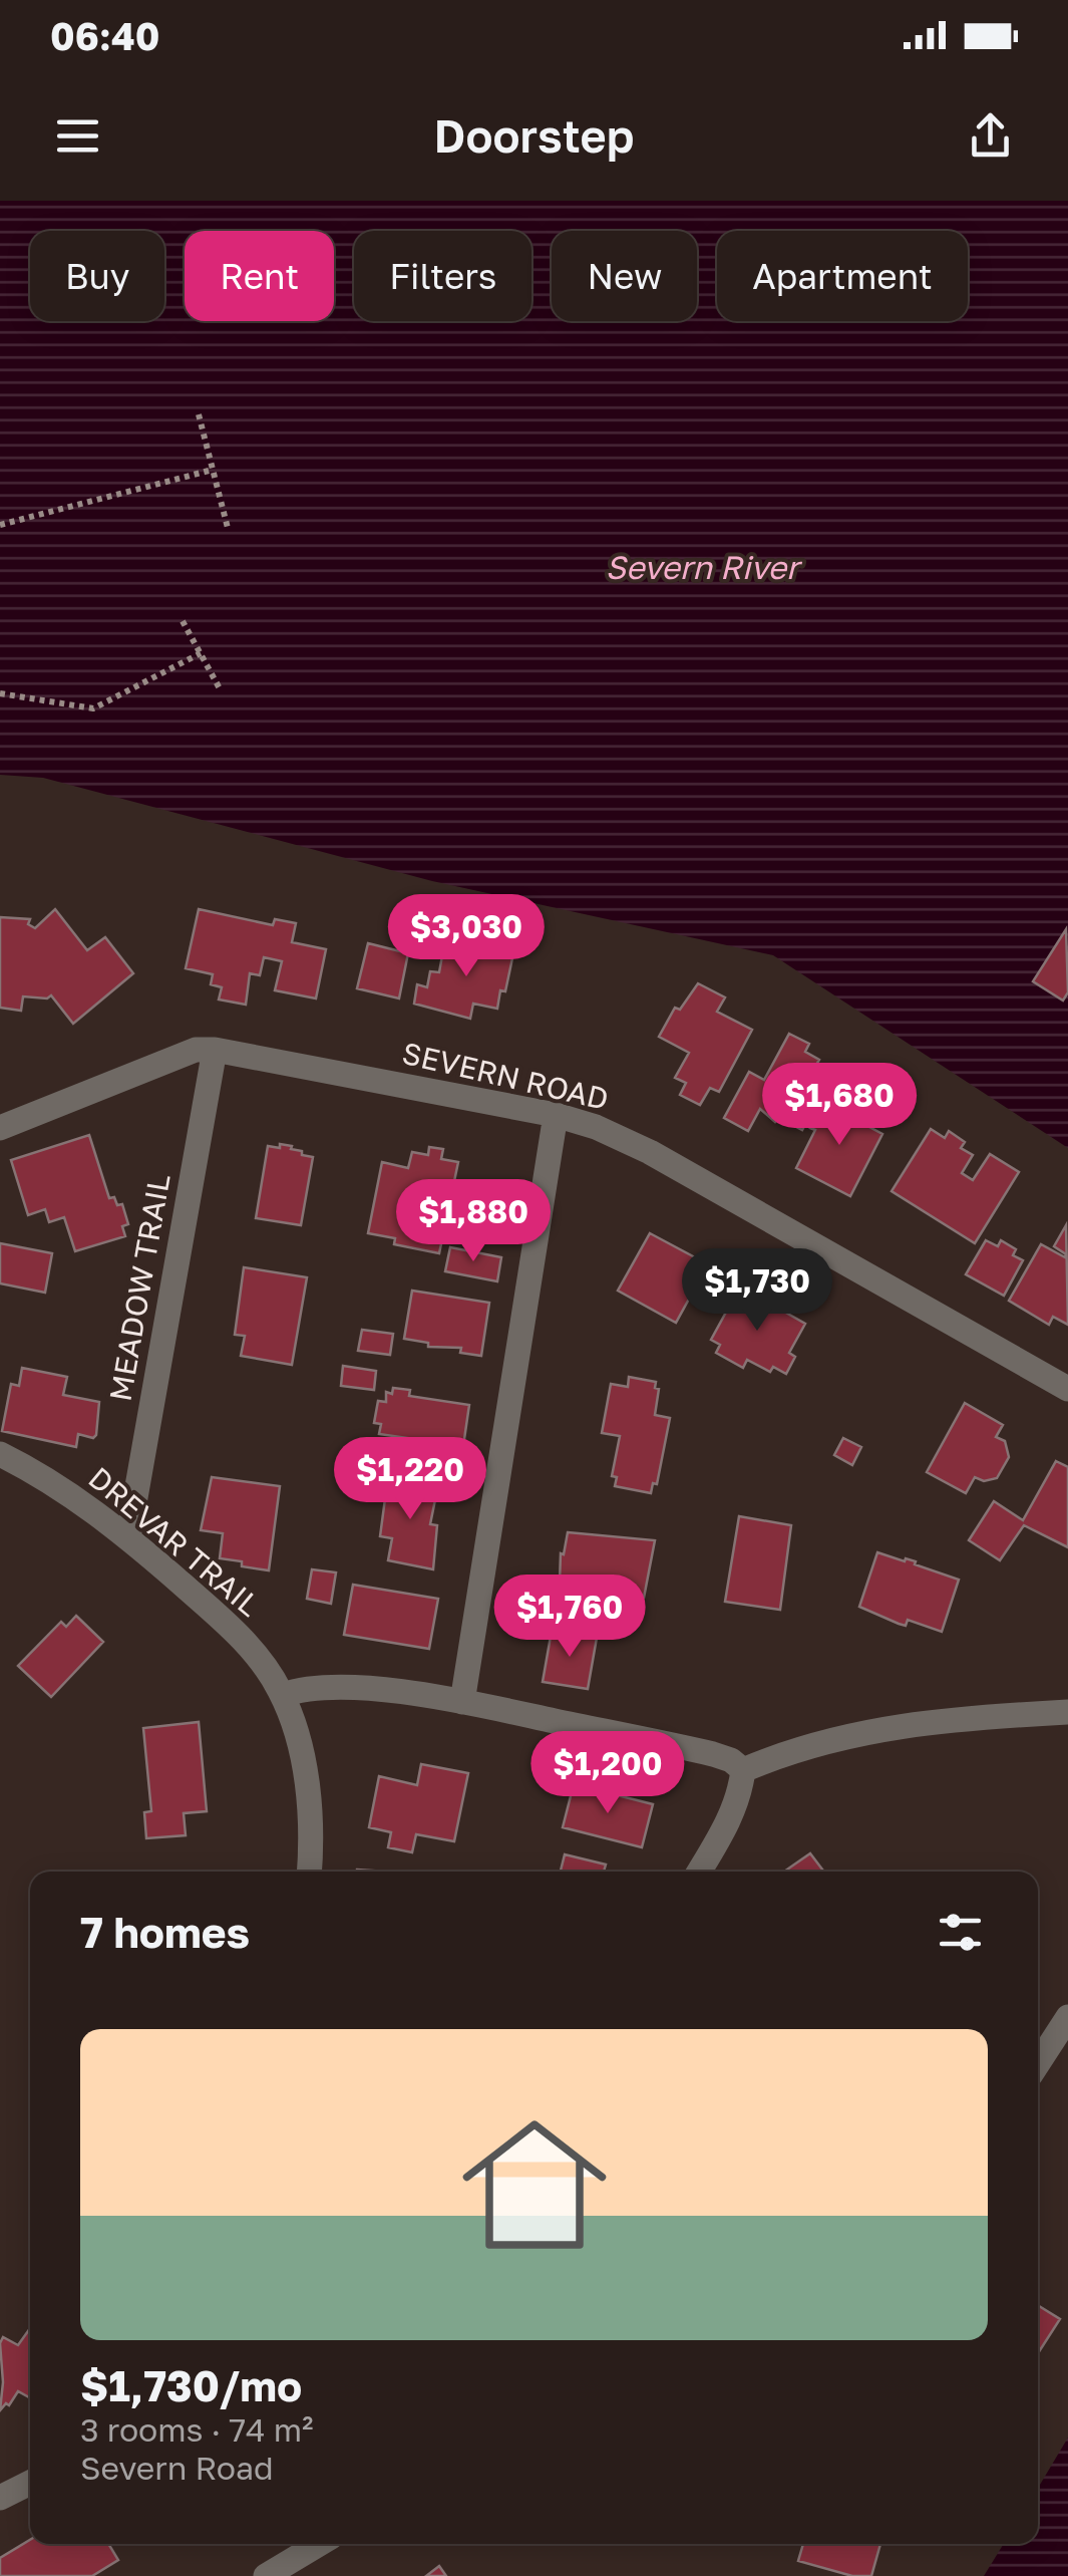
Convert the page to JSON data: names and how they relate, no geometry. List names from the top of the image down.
{
  "streets": {
    "street": ["SEVERN ROAD", "MEADOW TRAIL", "DREVAR TRAIL"]
  },
  "crossings": [
    ["SEVERN ROAD", "MEADOW TRAIL"],
    ["MEADOW TRAIL", "DREVAR TRAIL"]
  ],
  "water": ["Severn River"],
  "page": {
    "status": "06:40",
    "header": "Doorstep",
    "chip": [
      "Buy",
      "Rent",
      "Filters",
      "New",
      "Apartment"
    ],
    "price": [
      "$3,030",
      "$1,680",
      "$1,880",
      "$1,730",
      "$1,220",
      "$1,760",
      "$1,200"
    ],
    "heading": "7 homes",
    "list": [
      {
        "name": "$1,730/mo",
        "note": "3 rooms · 74 m² · Severn Road"
      }
    ]
  }
}
